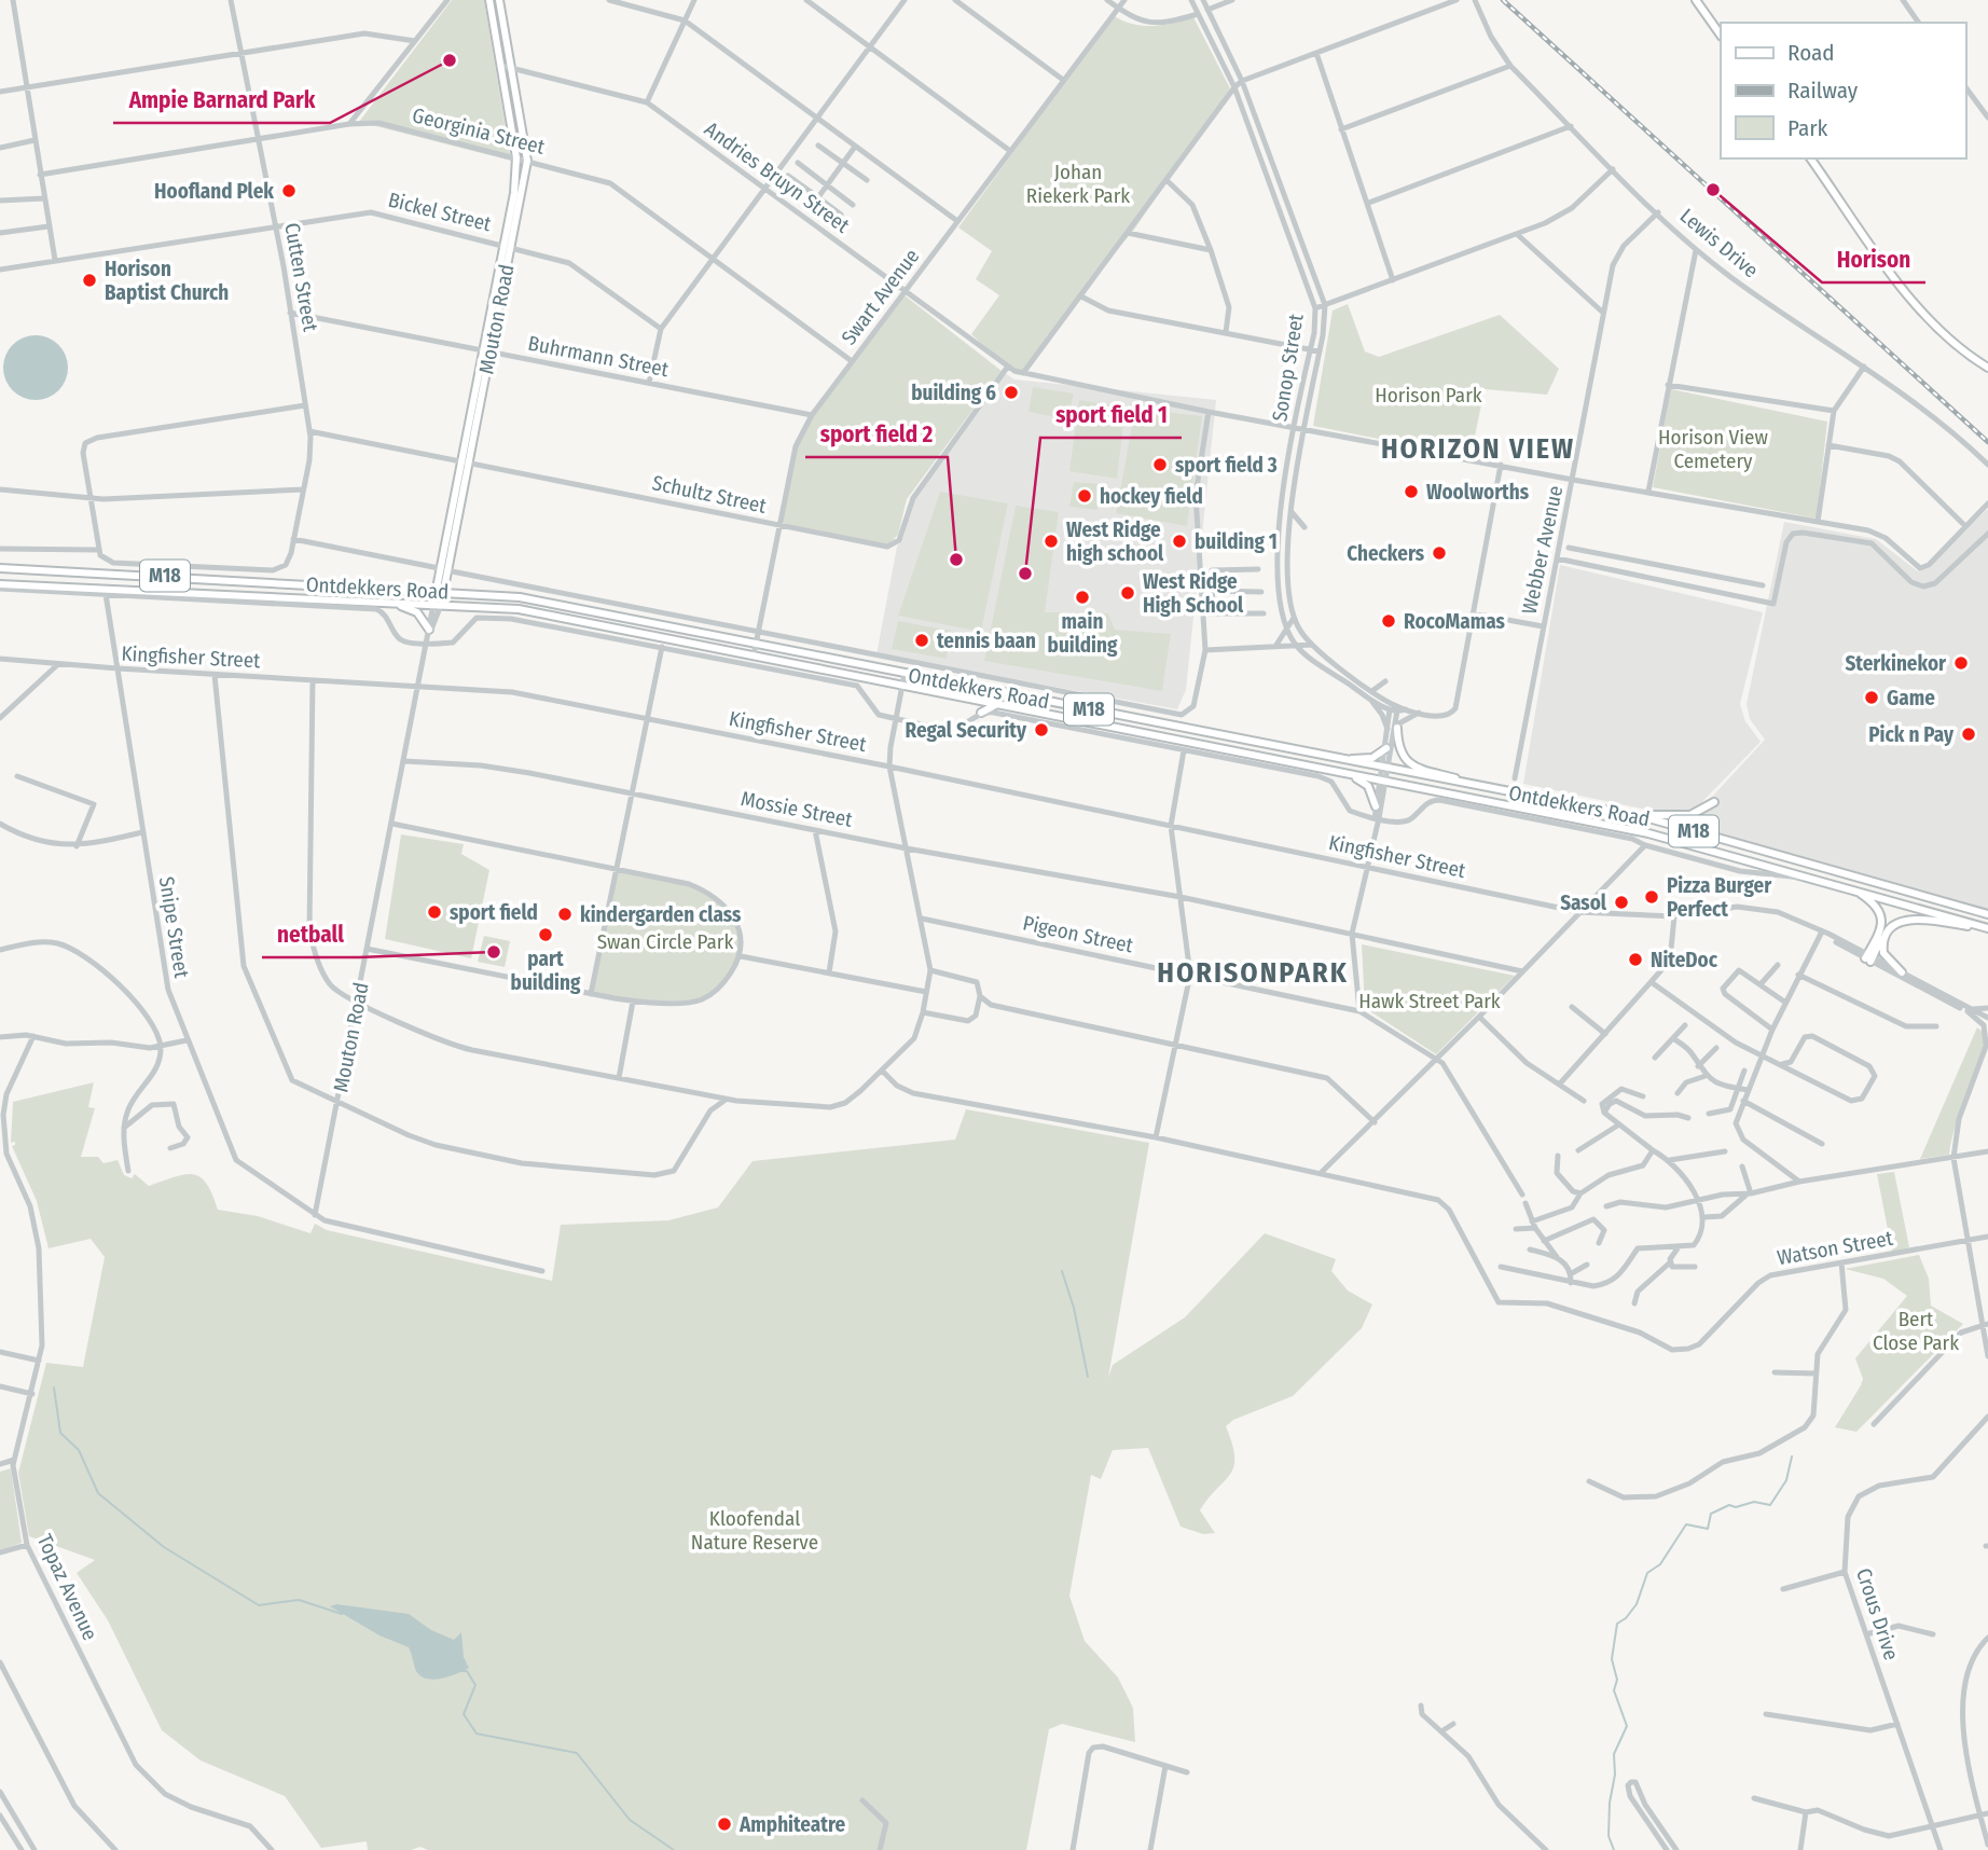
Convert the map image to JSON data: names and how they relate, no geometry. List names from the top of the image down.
{
  "streets": {
    "main road": ["Mouton Road", "M18", "Ontdekkers Road"],
    "street": [
      "Georginia Street",
      "Andries Bruyn Street",
      "Bickel Street",
      "Lewis Drive",
      "Cutten Street",
      "Swart Avenue",
      "Buhrmann Street",
      "Sonop Street",
      "Schultz Street",
      "Webber Avenue",
      "Kingfisher Street",
      "Mossie Street",
      "Snipe Street",
      "Pigeon Street",
      "Watson Street",
      "Topaz Avenue",
      "Crous Drive"
    ]
  },
  "crossings": [
    ["Georginia Street", "Cutten Street"],
    ["Georginia Street", "Swart Avenue"],
    ["Georginia Street", "Mouton Road"],
    ["Andries Bruyn Street", "Swart Avenue"],
    ["Andries Bruyn Street", "Mouton Road"],
    ["Andries Bruyn Street", "Sonop Street"],
    ["Andries Bruyn Street", "Schultz Street"],
    ["Andries Bruyn Street", "Webber Avenue"],
    ["Bickel Street", "Cutten Street"],
    ["Bickel Street", "Mouton Road"],
    ["Lewis Drive", "Webber Avenue"],
    ["Cutten Street", "Buhrmann Street"],
    ["Cutten Street", "Schultz Street"],
    ["Cutten Street", "Ontdekkers Road"],
    ["Swart Avenue", "Buhrmann Street"],
    ["Swart Avenue", "Schultz Street"],
    ["Swart Avenue", "Ontdekkers Road"],
    ["Mouton Road", "Buhrmann Street"],
    ["Mouton Road", "Schultz Street"],
    ["Mouton Road", "Ontdekkers Road"],
    ["Mouton Road", "Kingfisher Street"],
    ["Mouton Road", "Mossie Street"],
    ["Mouton Road", "Snipe Street"],
    ["Ontdekkers Road", "Snipe Street"],
    ["Kingfisher Street", "Snipe Street"]
  ],
  "districts": ["HORIZON VIEW", "HORISONPARK"],
  "parks": [
    "Johan Riekerk Park",
    "Horison Park",
    "Horison View Cemetery",
    "Swan Circle Park",
    "Hawk Street Park",
    "Bert Close Park",
    "Kloofendal Nature Reserve"
  ],
  "places": [
    "Ampie Barnard Park",
    "Horison",
    "Hoofland Plek",
    "Horison Baptist Church",
    "building 6",
    "sport field 3",
    "Woolworths",
    "hockey field",
    "West Ridge high school",
    "building 1",
    "Checkers",
    "sport field 2",
    "sport field 1",
    "West Ridge High School",
    "main building",
    "RocoMamas",
    "tennis baan",
    "Sterkinekor",
    "Game",
    "Regal Security",
    "Pick n Pay",
    "Pizza Burger Perfect",
    "Sasol",
    "sport field",
    "kindergarden class",
    "part building",
    "netball",
    "NiteDoc",
    "Amphiteatre"
  ],
  "legend": ["Road", "Railway", "Park"]
}
